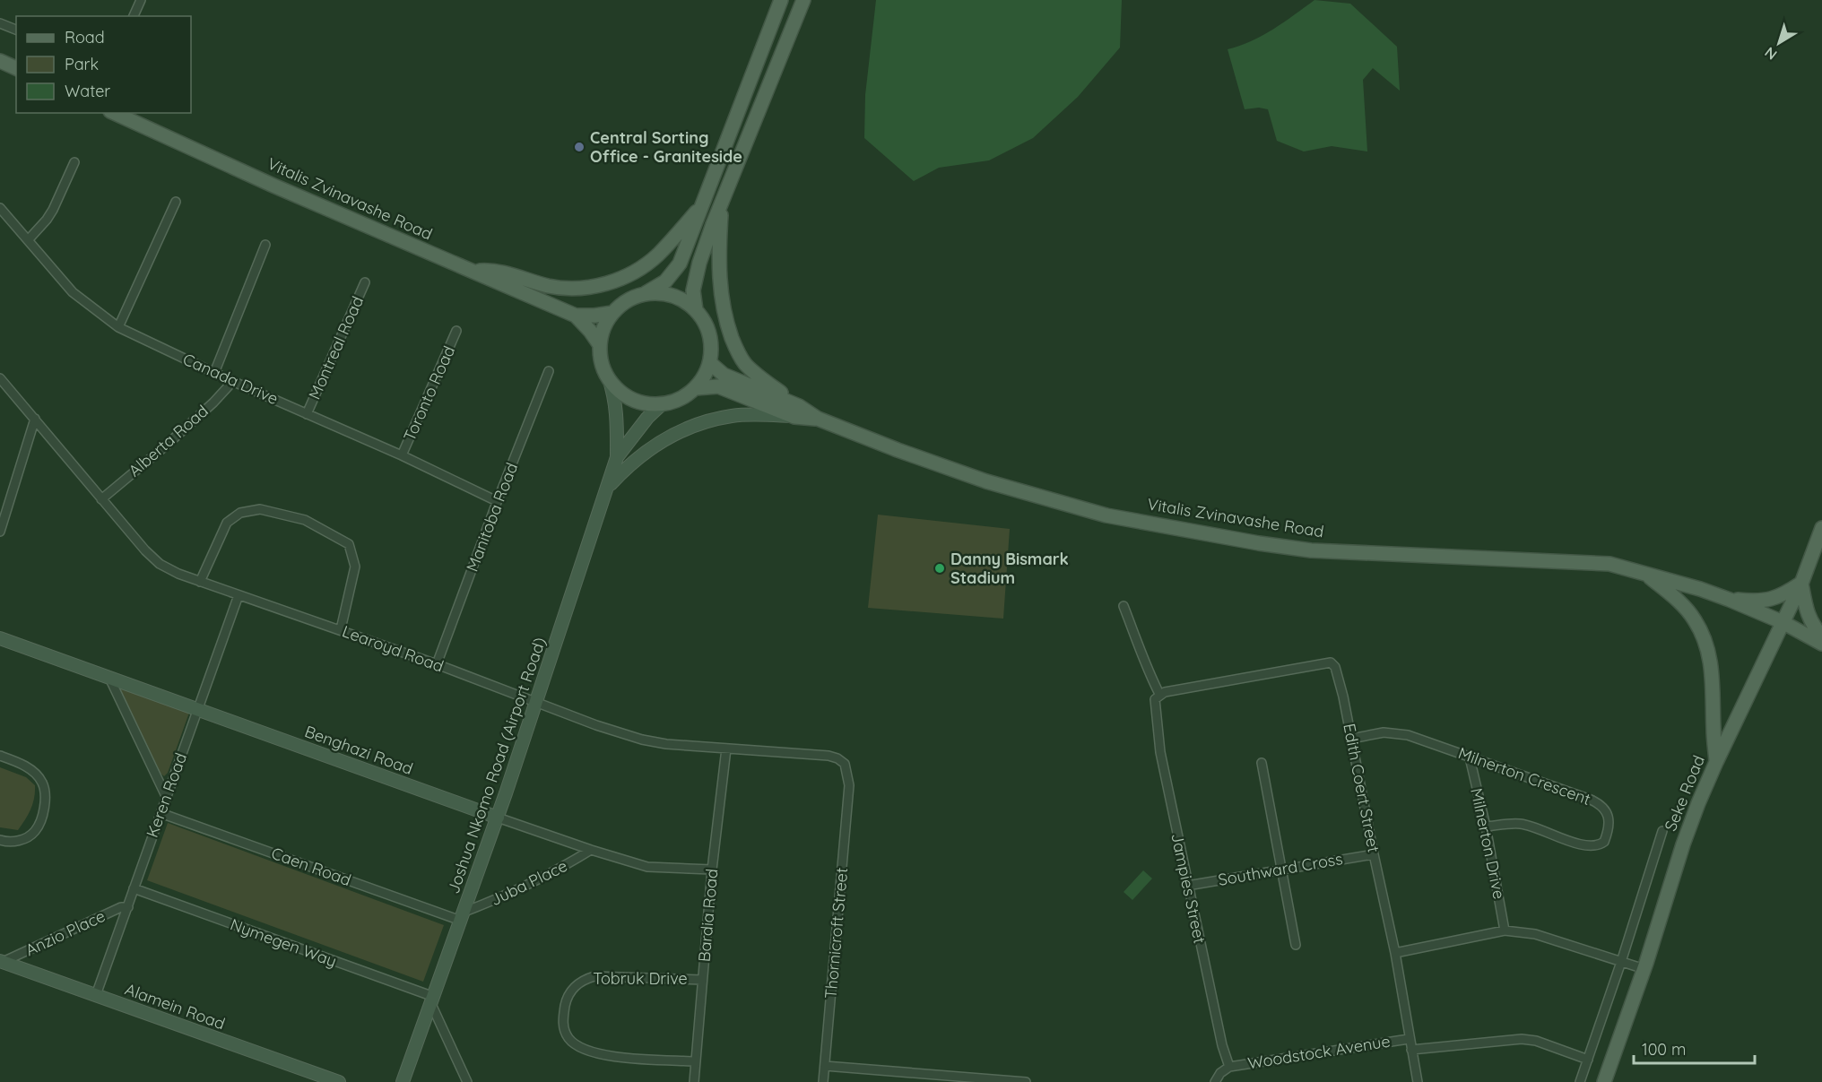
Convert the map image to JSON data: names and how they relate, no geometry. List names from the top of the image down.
{
  "streets": {
    "main road": ["Vitalis Zvinavashe Road", "Seke Road"],
    "street": [
      "Montreal Road",
      "Canada Drive",
      "Toronto Road",
      "Alberta Road",
      "Manitoba Road",
      "Learoyd Road",
      "Benghazi Road",
      "Joshua Nkomo Road (Airport Road)",
      "Milnerton Crescent",
      "Edith Coert Street",
      "Keren Road",
      "Milnerton Drive",
      "Caen Road",
      "Southward Cross",
      "Juba Place",
      "Jampies Street",
      "Bardia Road",
      "Anzio Place",
      "Thornicroft Street",
      "Nymegen Way",
      "Tobruk Drive",
      "Alamein Road",
      "Woodstock Avenue"
    ]
  },
  "crossings": [
    ["Vitalis Zvinavashe Road", "Seke Road"],
    ["Montreal Road", "Canada Drive"],
    ["Canada Drive", "Toronto Road"],
    ["Canada Drive", "Alberta Road"],
    ["Canada Drive", "Manitoba Road"],
    ["Alberta Road", "Learoyd Road"],
    ["Manitoba Road", "Learoyd Road"],
    ["Learoyd Road", "Joshua Nkomo Road (Airport Road)"],
    ["Learoyd Road", "Keren Road"],
    ["Learoyd Road", "Bardia Road"],
    ["Learoyd Road", "Thornicroft Street"],
    ["Benghazi Road", "Joshua Nkomo Road (Airport Road)"],
    ["Benghazi Road", "Keren Road"],
    ["Benghazi Road", "Juba Place"],
    ["Benghazi Road", "Bardia Road"],
    ["Joshua Nkomo Road (Airport Road)", "Caen Road"],
    ["Joshua Nkomo Road (Airport Road)", "Juba Place"],
    ["Joshua Nkomo Road (Airport Road)", "Nymegen Way"],
    ["Milnerton Crescent", "Edith Coert Street"],
    ["Milnerton Crescent", "Milnerton Drive"],
    ["Edith Coert Street", "Southward Cross"],
    ["Edith Coert Street", "Jampies Street"],
    ["Edith Coert Street", "Woodstock Avenue"],
    ["Keren Road", "Caen Road"],
    ["Keren Road", "Anzio Place"],
    ["Keren Road", "Nymegen Way"],
    ["Keren Road", "Alamein Road"],
    ["Caen Road", "Juba Place"],
    ["Southward Cross", "Jampies Street"],
    ["Jampies Street", "Woodstock Avenue"],
    ["Bardia Road", "Tobruk Drive"],
    ["Anzio Place", "Alamein Road"]
  ],
  "places": ["Central Sorting Office - Graniteside", "Danny Bismark Stadium"],
  "legend": ["Road", "Park", "Water"],
  "scale_bar": "100 m",
  "north": "bottom left"
}
